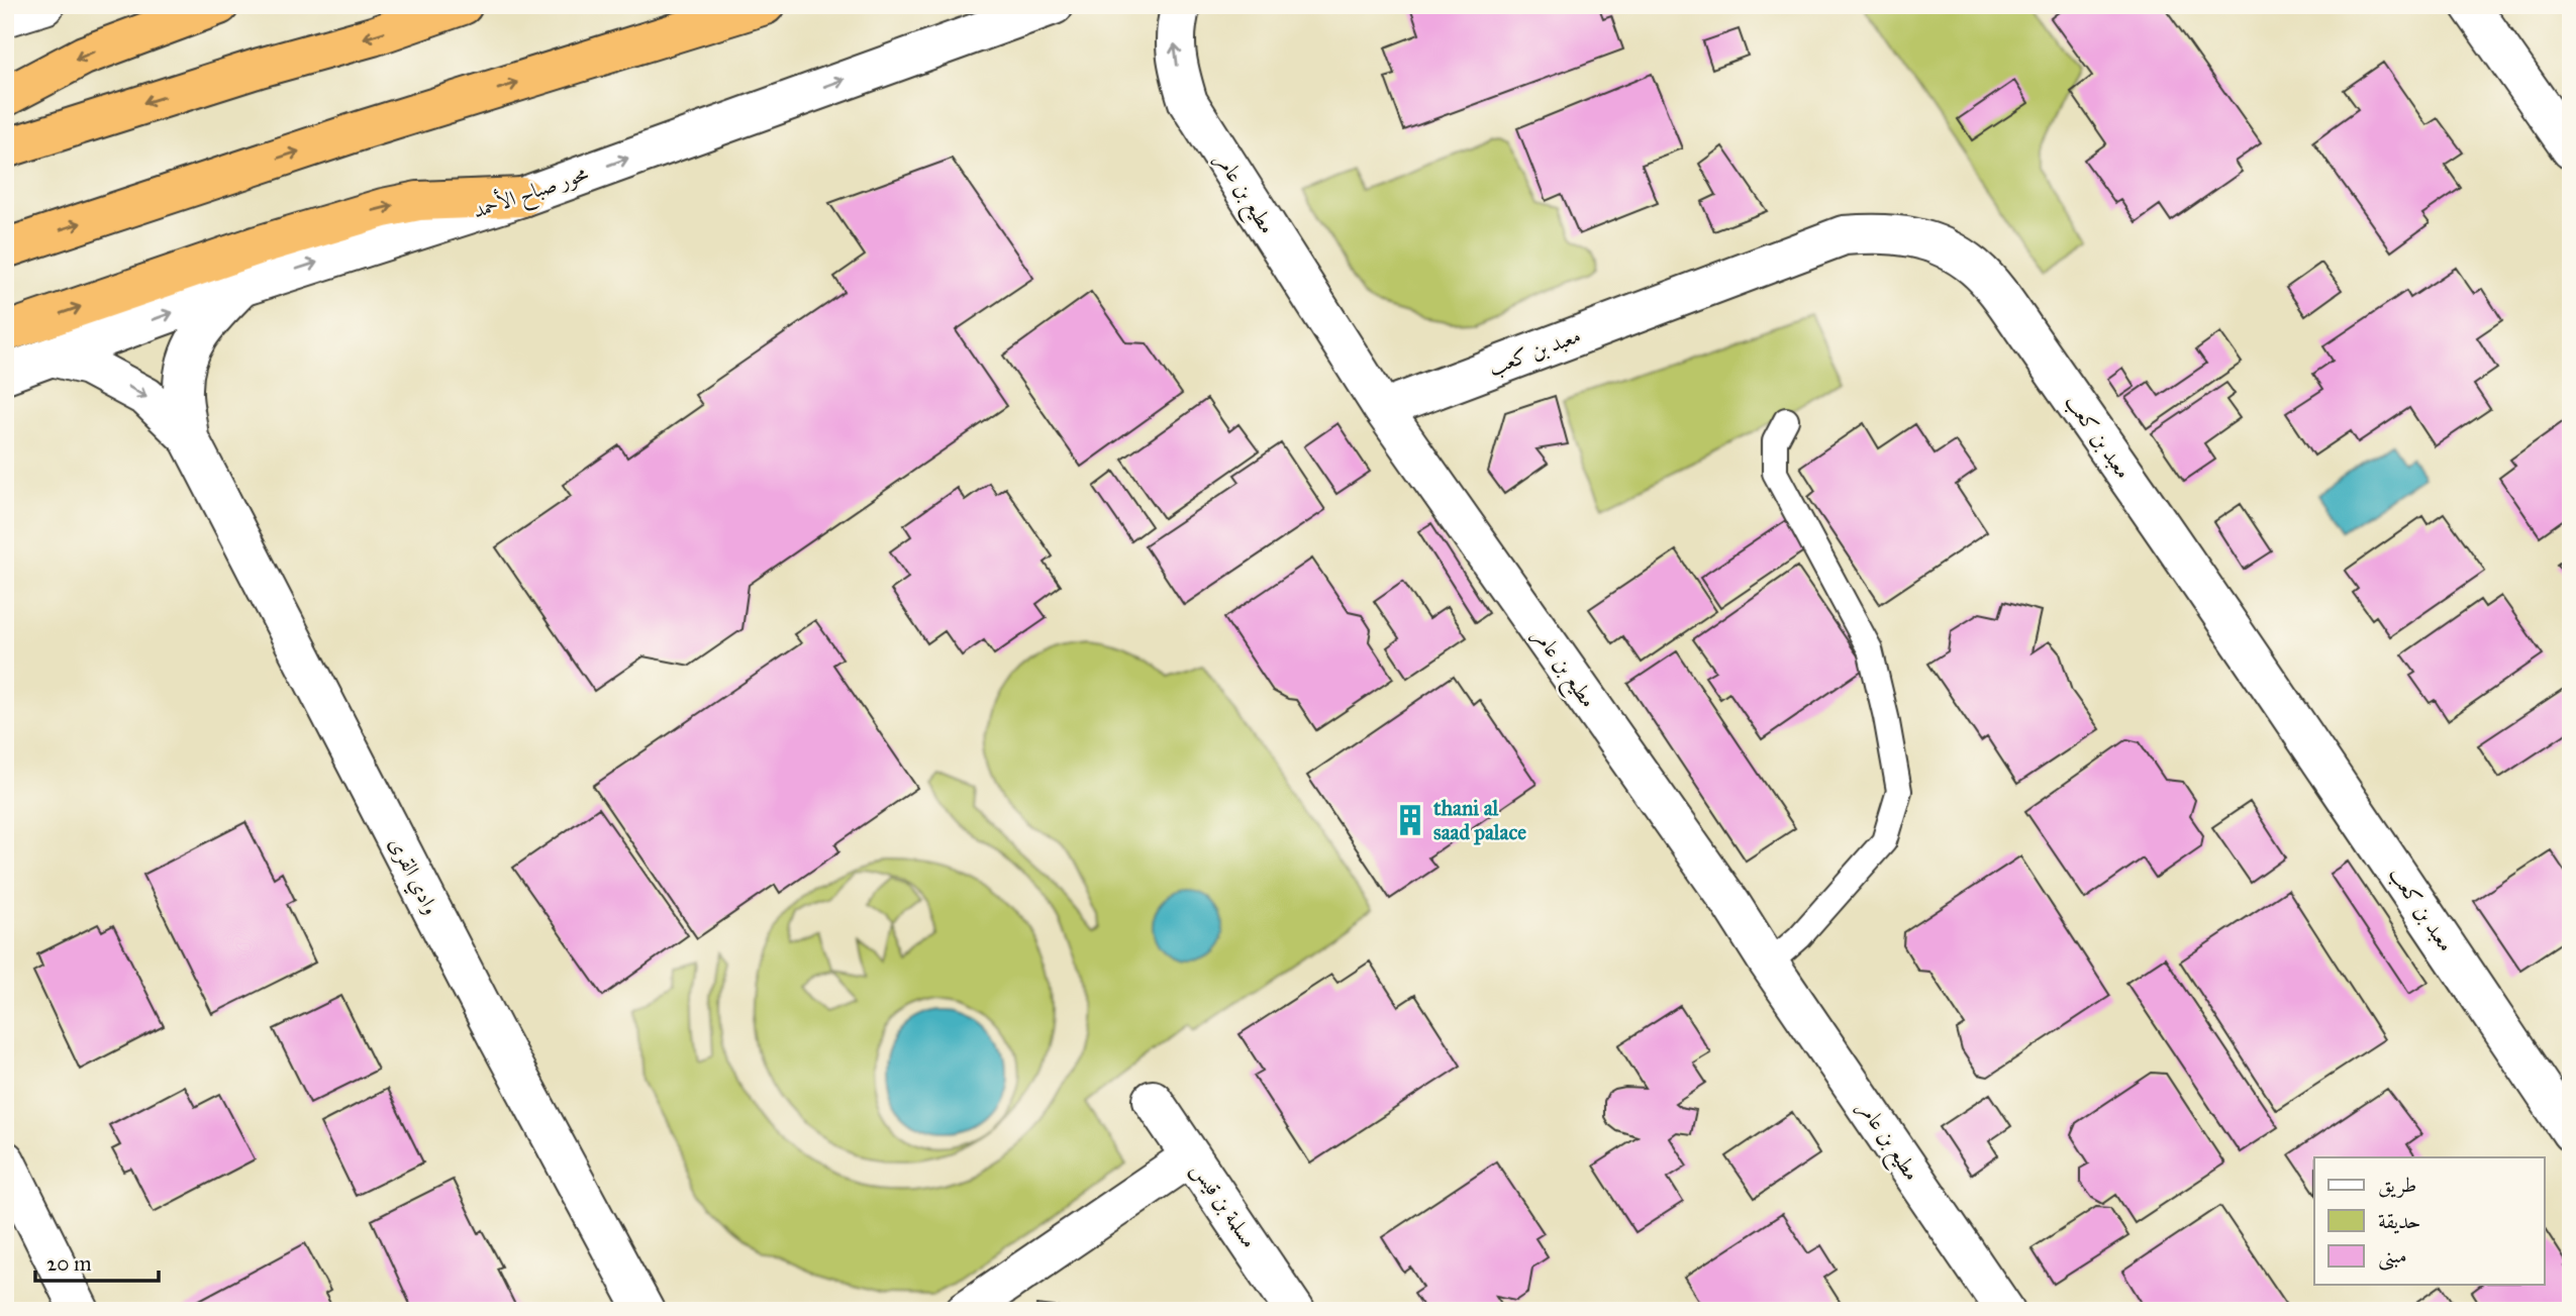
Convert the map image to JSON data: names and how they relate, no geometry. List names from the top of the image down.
{
  "streets": {
    "street": [
      "محور صباح الأحمد",
      "مطيع بن عامر",
      "معبد بن كعب",
      "وادي القرى",
      "مسلمة بن قيس"
    ]
  },
  "crossings": [
    ["محور صباح الأحمد", "وادي القرى"],
    ["مطيع بن عامر", "معبد بن كعب"]
  ],
  "one_way": ["محور صباح الأحمد"],
  "places": {
    "building": ["thani al saad palace"]
  },
  "legend": ["طريق", "حديقة", "مبنى"],
  "scale_bar": "20 m"
}
